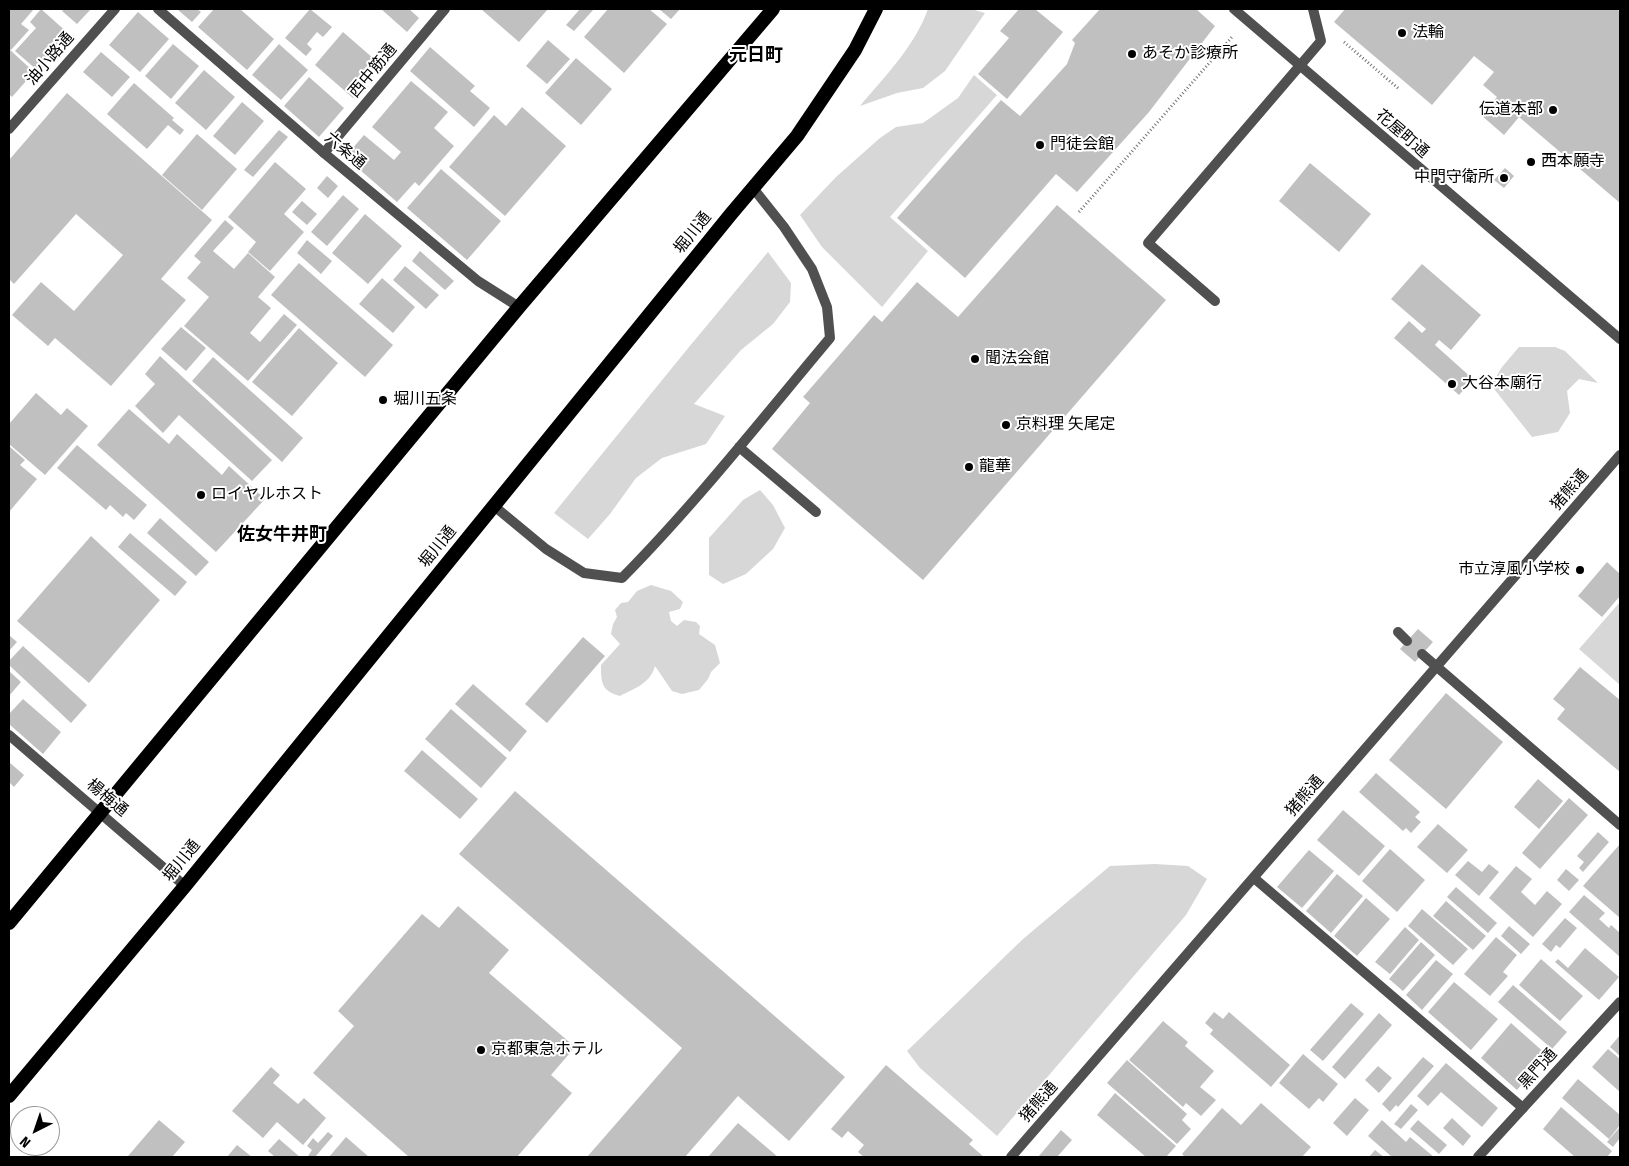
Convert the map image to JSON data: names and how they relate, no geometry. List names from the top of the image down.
{
  "streets": {
    "highway": ["堀川通"],
    "street": [
      "油小路通",
      "西中筋通",
      "花屋町通",
      "六条通",
      "猪熊通",
      "楊梅通",
      "黒門通"
    ]
  },
  "crossings": [
    ["西中筋通", "六条通"],
    ["堀川通", "楊梅通"]
  ],
  "districts": ["元日町", "佐女牛井町"],
  "places": [
    "法輪",
    "あそか診療所",
    "伝道本部",
    "門徒会館",
    "西本願寺",
    "中門守衛所",
    "聞法会館",
    "大谷本廟行",
    "堀川五条",
    "京料理 矢尾定",
    "龍華",
    "ロイヤルホスト",
    "市立淳風小学校",
    "京都東急ホテル"
  ],
  "north": "bottom left"
}
